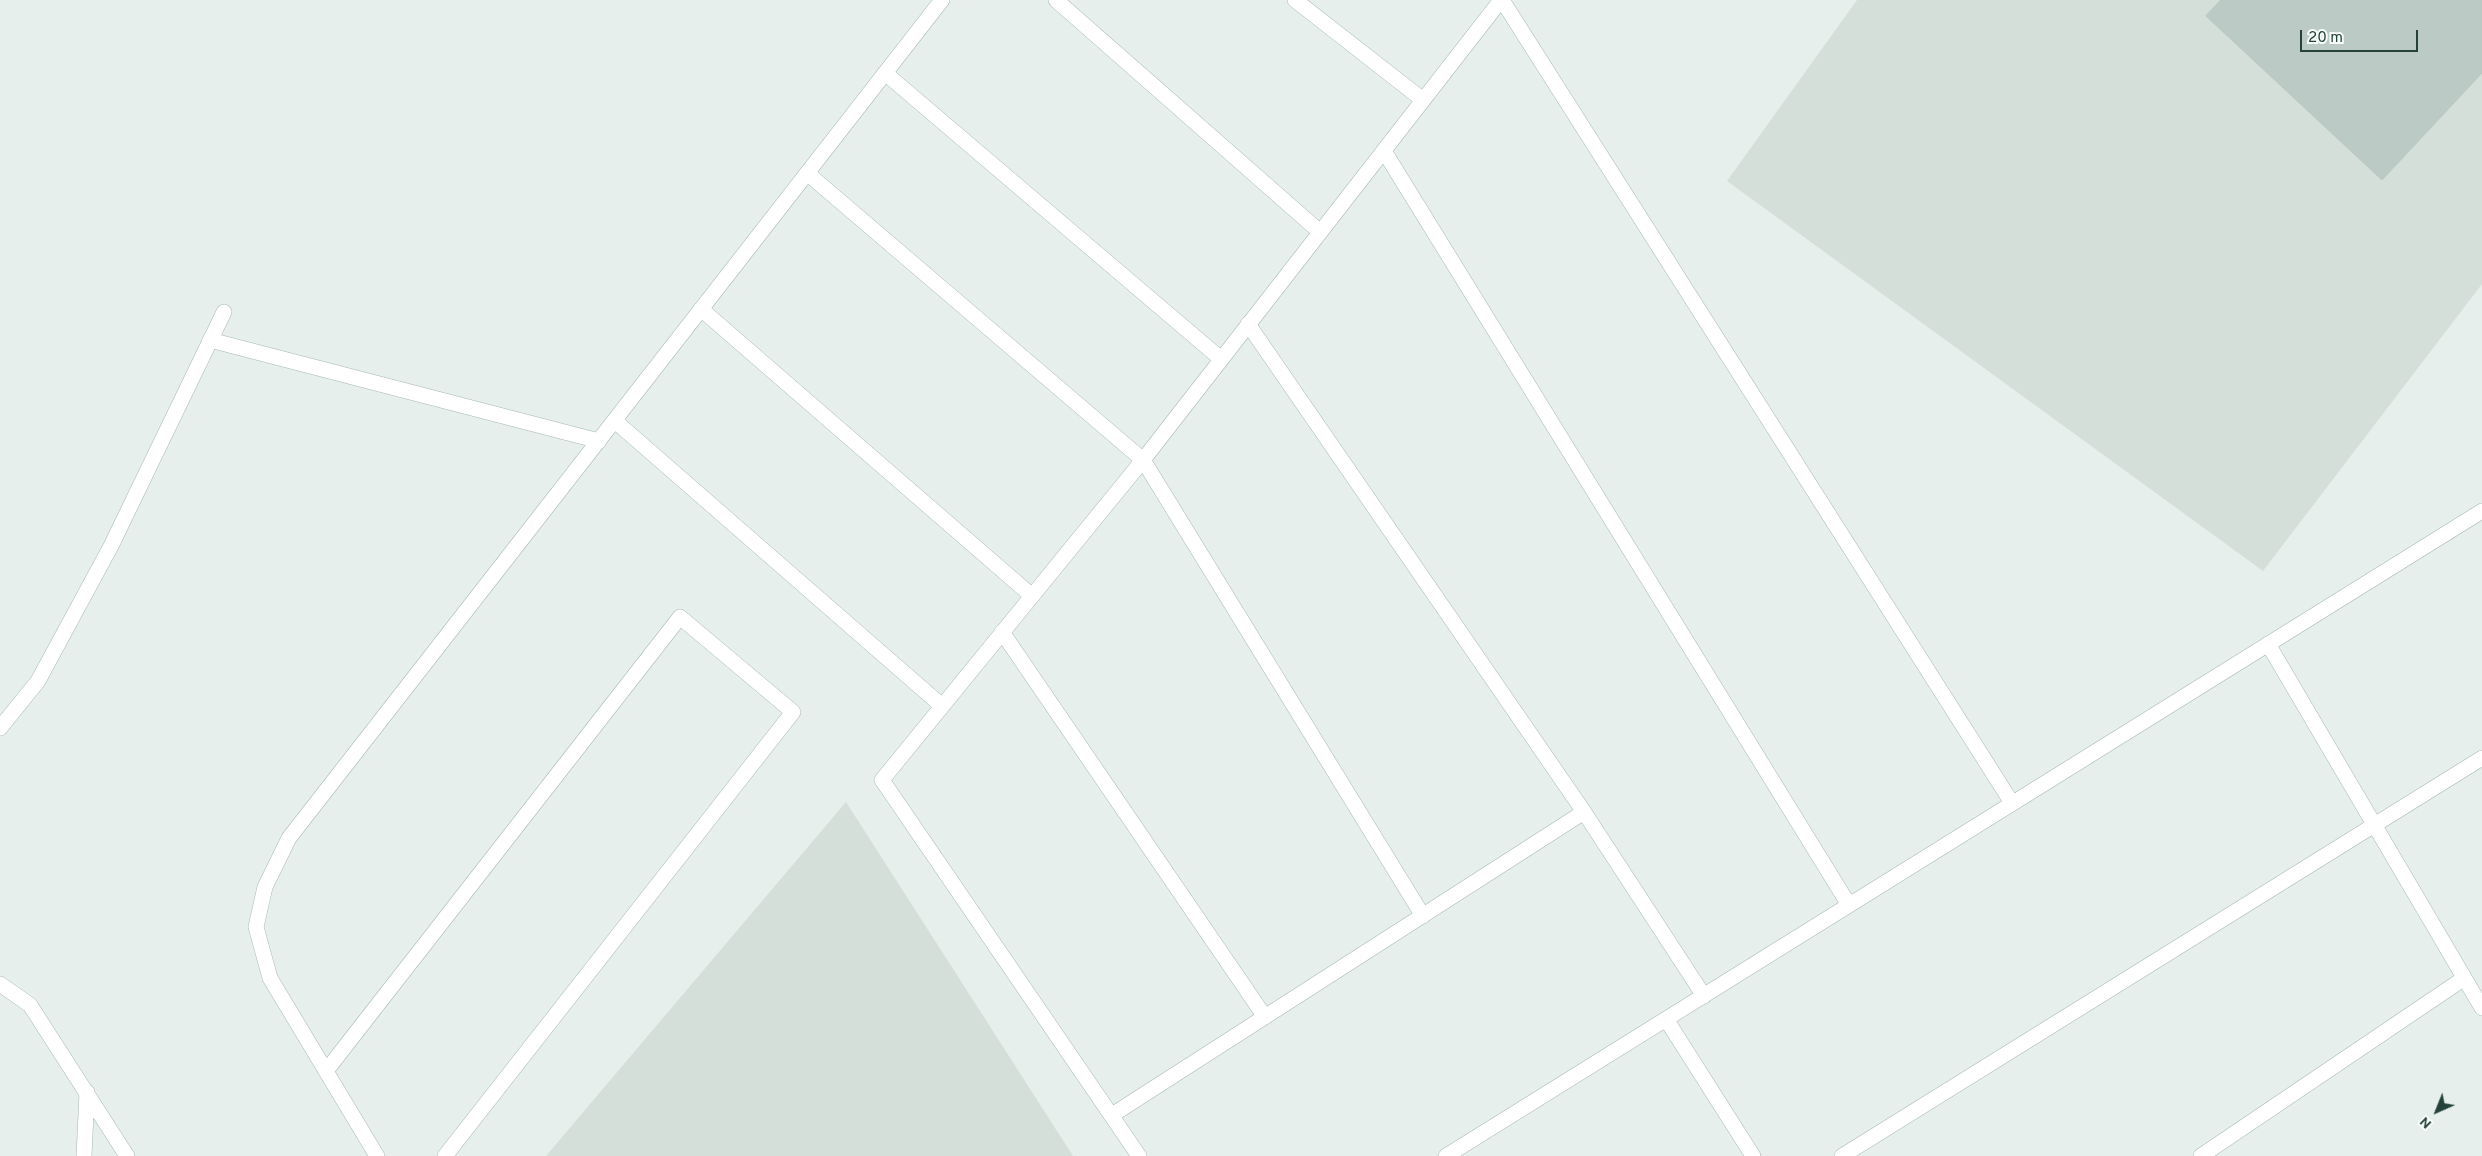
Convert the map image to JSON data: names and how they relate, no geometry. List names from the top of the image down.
{
  "scale_bar": "20 m",
  "north": "bottom left"
}
